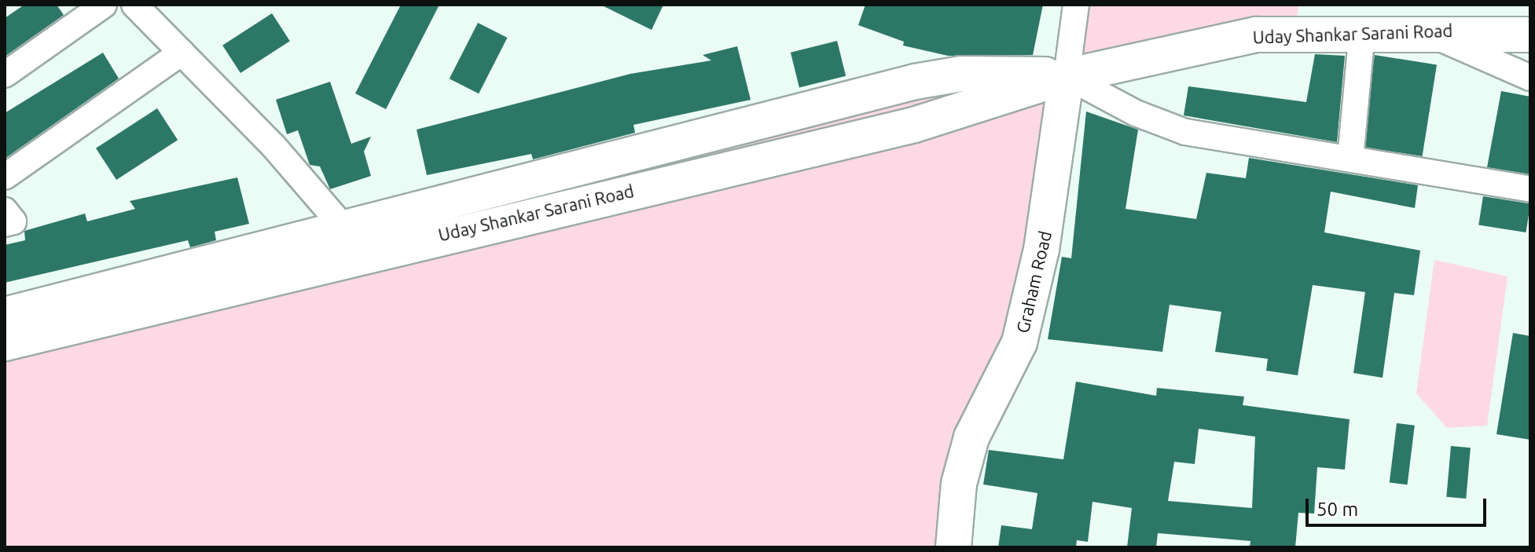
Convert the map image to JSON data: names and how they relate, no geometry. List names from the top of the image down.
{
  "streets": {
    "street": ["Uday Shankar Sarani Road", "Graham Road"]
  },
  "crossings": [
    ["Uday Shankar Sarani Road", "Graham Road"]
  ],
  "scale_bar": "50 m"
}
